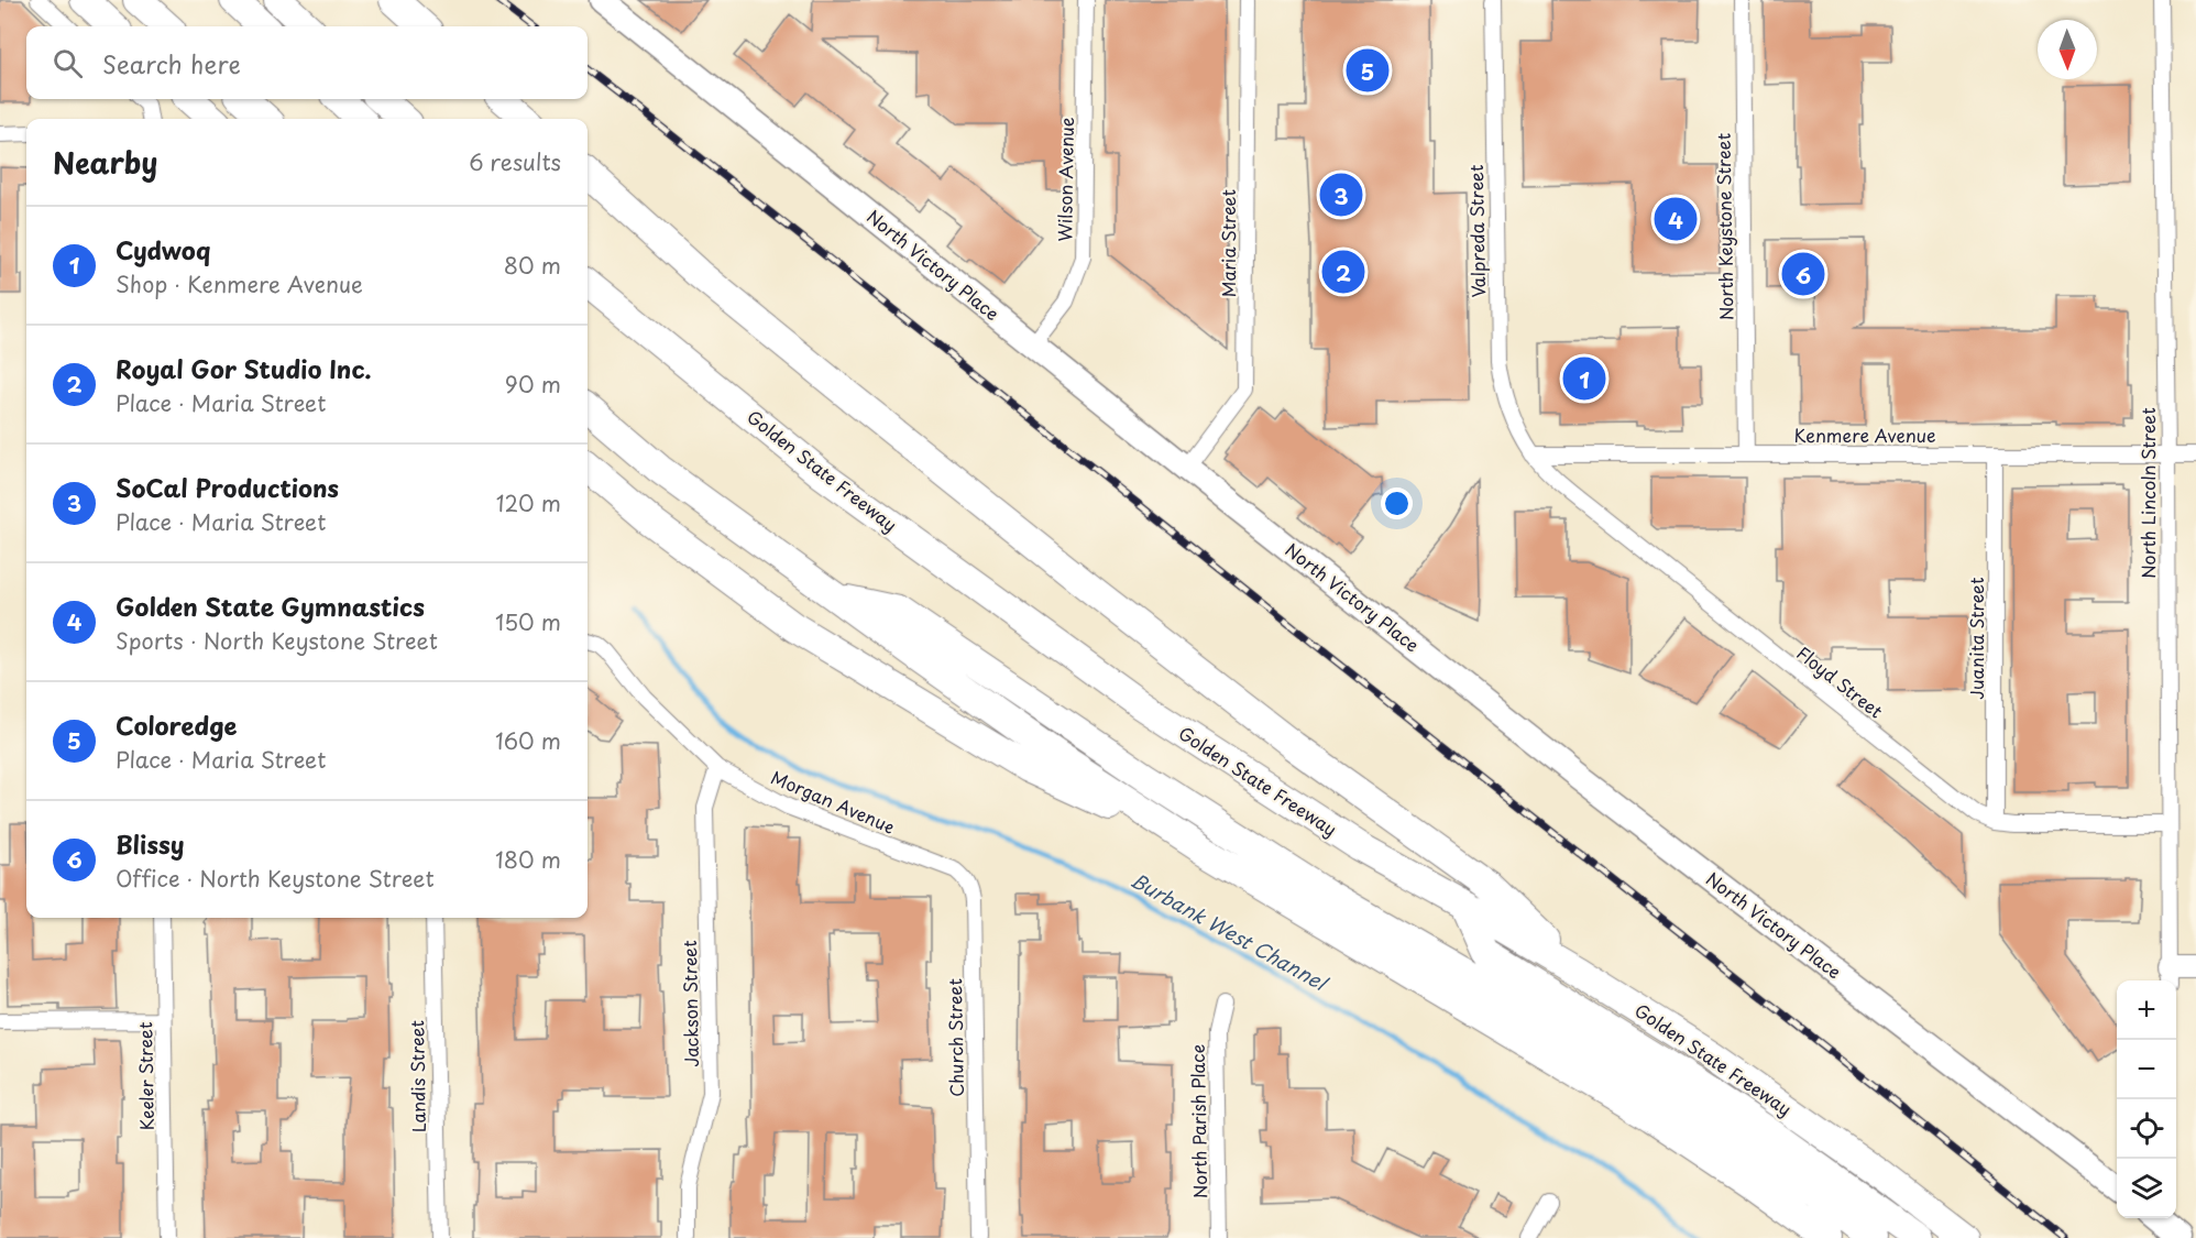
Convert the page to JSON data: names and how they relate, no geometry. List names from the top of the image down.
{
  "streets": {
    "highway": ["Golden State Freeway"],
    "main road": ["North Victory Place"],
    "street": [
      "Wilson Avenue",
      "North Keystone Street",
      "Valpreda Street",
      "Maria Street",
      "Kenmere Avenue",
      "North Lincoln Street",
      "Juanita Street",
      "Floyd Street",
      "Morgan Avenue",
      "Jackson Street",
      "Church Street",
      "Keeler Street",
      "Landis Street",
      "North Parish Place"
    ]
  },
  "crossings": [
    ["Wilson Avenue", "North Victory Place"],
    ["North Keystone Street", "Kenmere Avenue"],
    ["Valpreda Street", "Kenmere Avenue"],
    ["Valpreda Street", "Floyd Street"],
    ["Maria Street", "North Victory Place"],
    ["Kenmere Avenue", "North Lincoln Street"],
    ["Kenmere Avenue", "Juanita Street"],
    ["Kenmere Avenue", "Floyd Street"],
    ["North Lincoln Street", "Floyd Street"],
    ["Juanita Street", "Floyd Street"],
    ["Morgan Avenue", "Jackson Street"],
    ["Morgan Avenue", "Church Street"]
  ],
  "water": ["Burbank West Channel"],
  "north": "bottom",
  "page": {
    "search": "Search here",
    "pins": [
      "5",
      "3",
      "4",
      "2",
      "6",
      "1"
    ],
    "heading": ["Nearby", "6 results"],
    "list": [
      {
        "mark": "1",
        "name": "Cydwoq",
        "note": "Shop · Kenmere Avenue",
        "value": "80 m"
      },
      {
        "mark": "2",
        "name": "Royal Gor Studio Inc.",
        "note": "Place · Maria Street",
        "value": "90 m"
      },
      {
        "mark": "3",
        "name": "SoCal Productions",
        "note": "Place · Maria Street",
        "value": "120 m"
      },
      {
        "mark": "4",
        "name": "Golden State Gymnastics",
        "note": "Sports · North Keystone Street",
        "value": "150 m"
      },
      {
        "mark": "5",
        "name": "Coloredge",
        "note": "Place · Maria Street",
        "value": "160 m"
      },
      {
        "mark": "6",
        "name": "Blissy",
        "note": "Office · North Keystone Street",
        "value": "180 m"
      }
    ],
    "map_buttons": ["+", "−"]
  }
}
